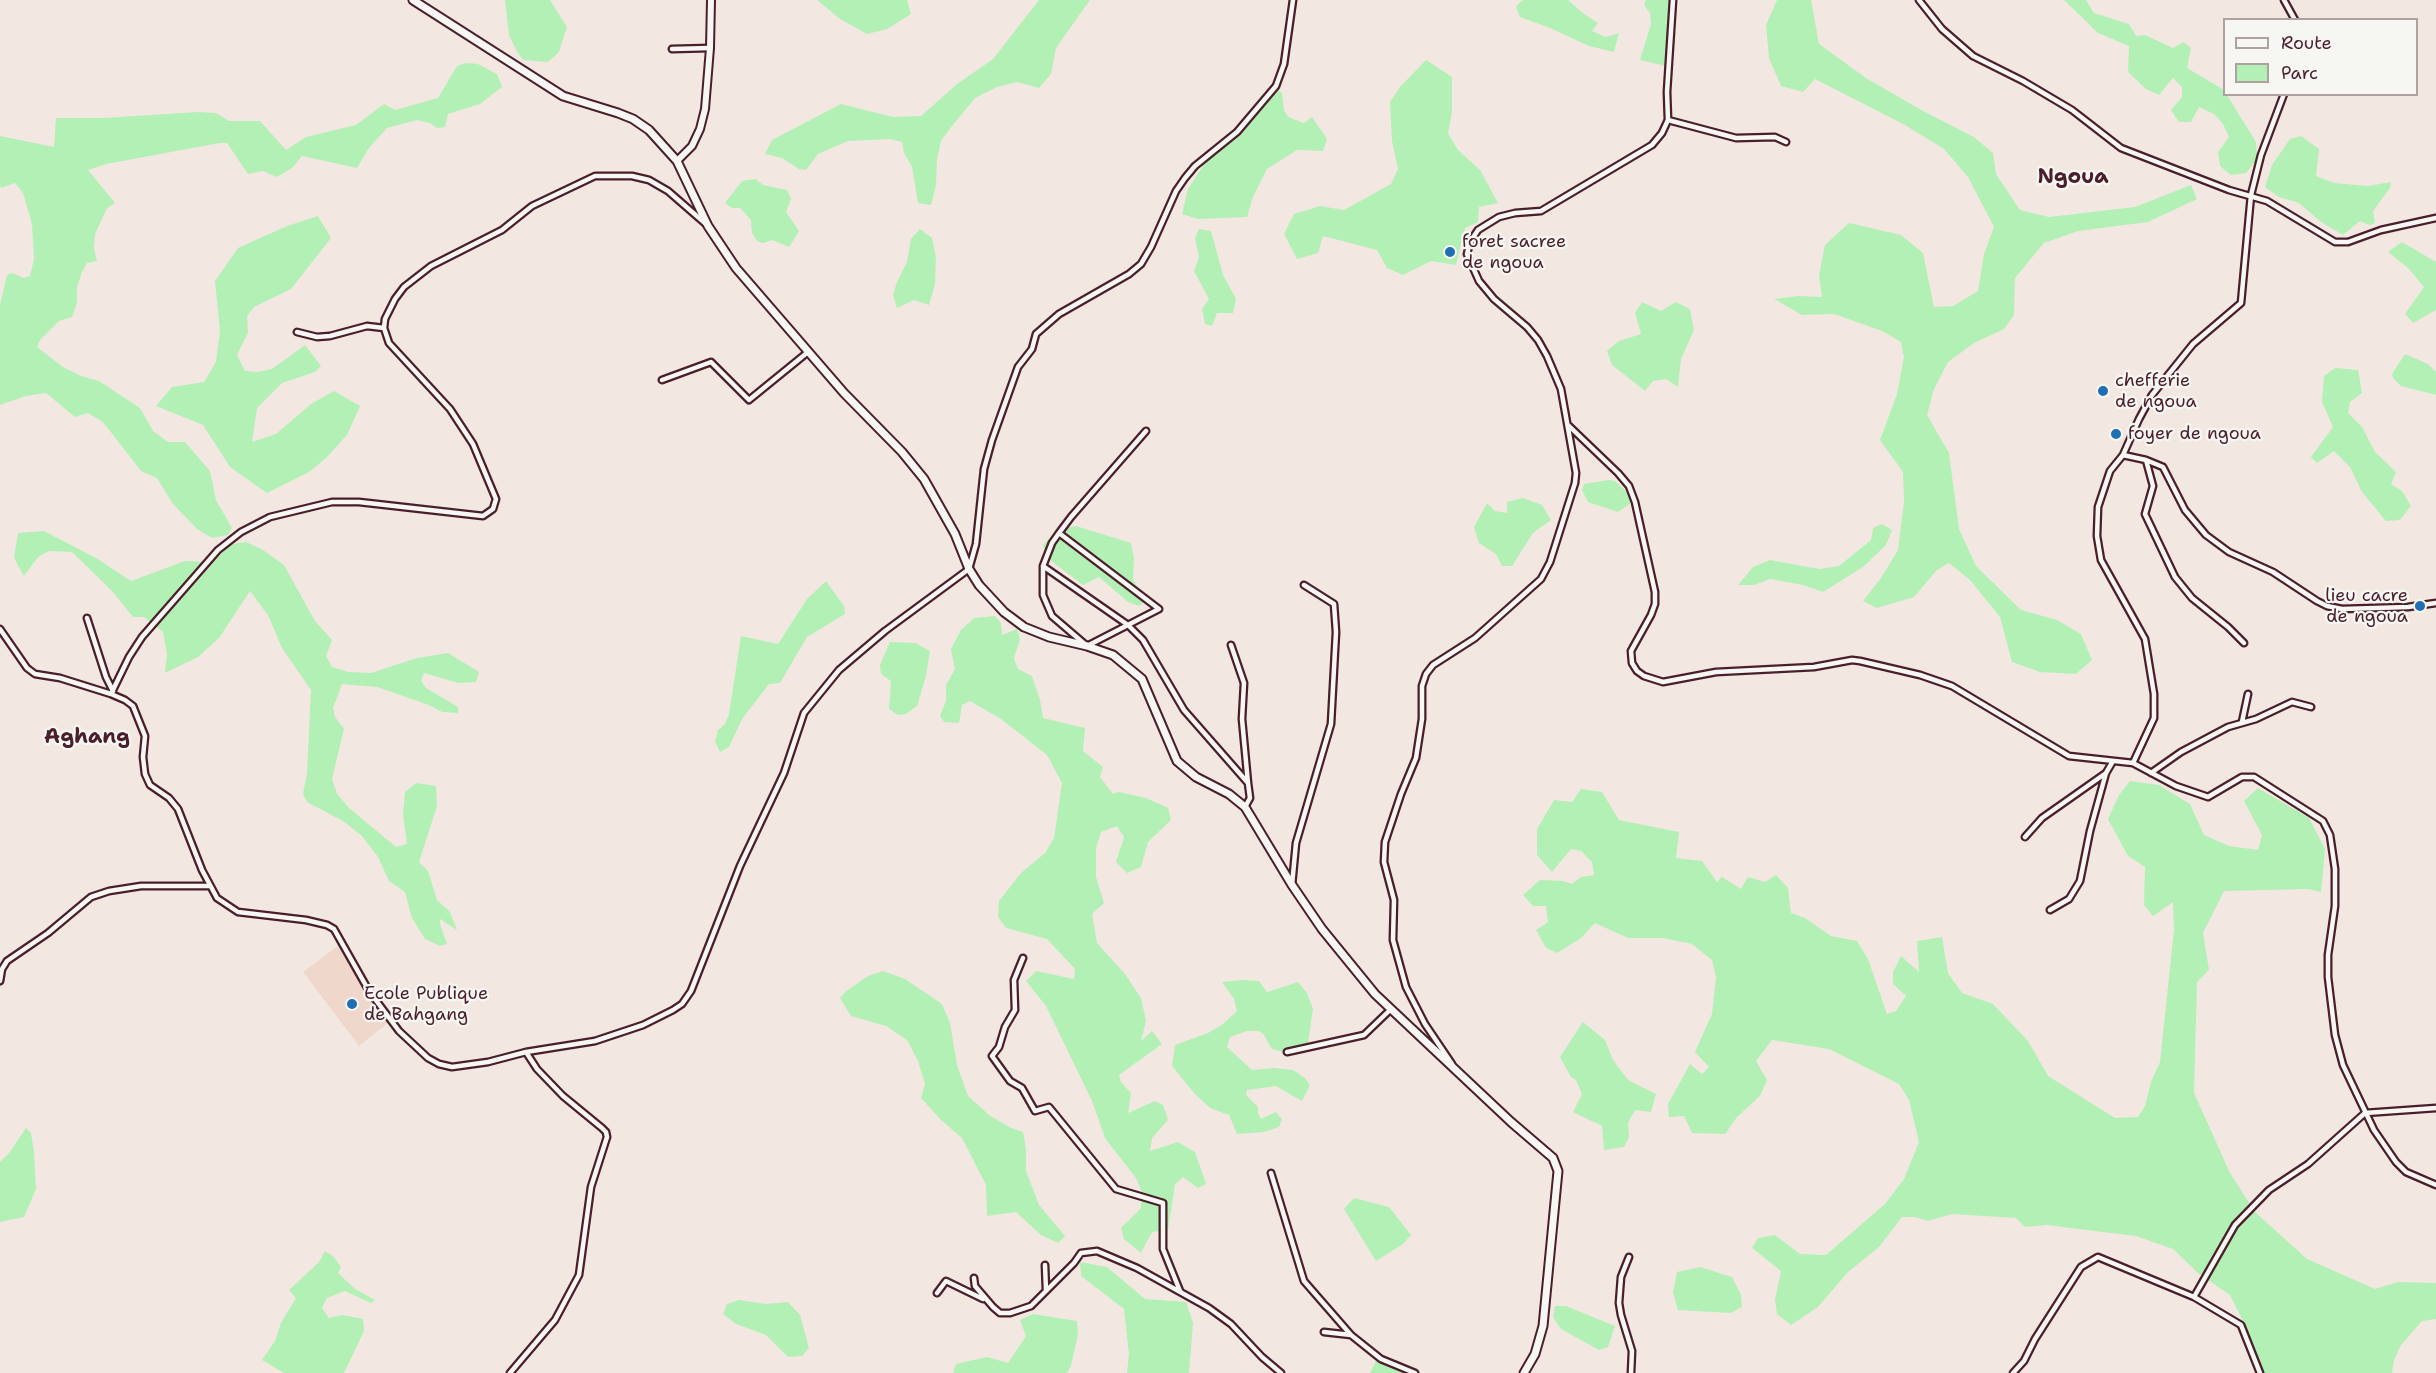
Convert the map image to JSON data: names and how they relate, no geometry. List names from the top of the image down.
{
  "districts": ["Ngoua", "Aghang"],
  "places": [
    "foret sacree de ngoua",
    "chefferie de ngoua",
    "foyer de ngoua",
    "lieu cacre de ngoua",
    "Ecole Publique de Bahgang"
  ],
  "legend": ["Route", "Parc"]
}
